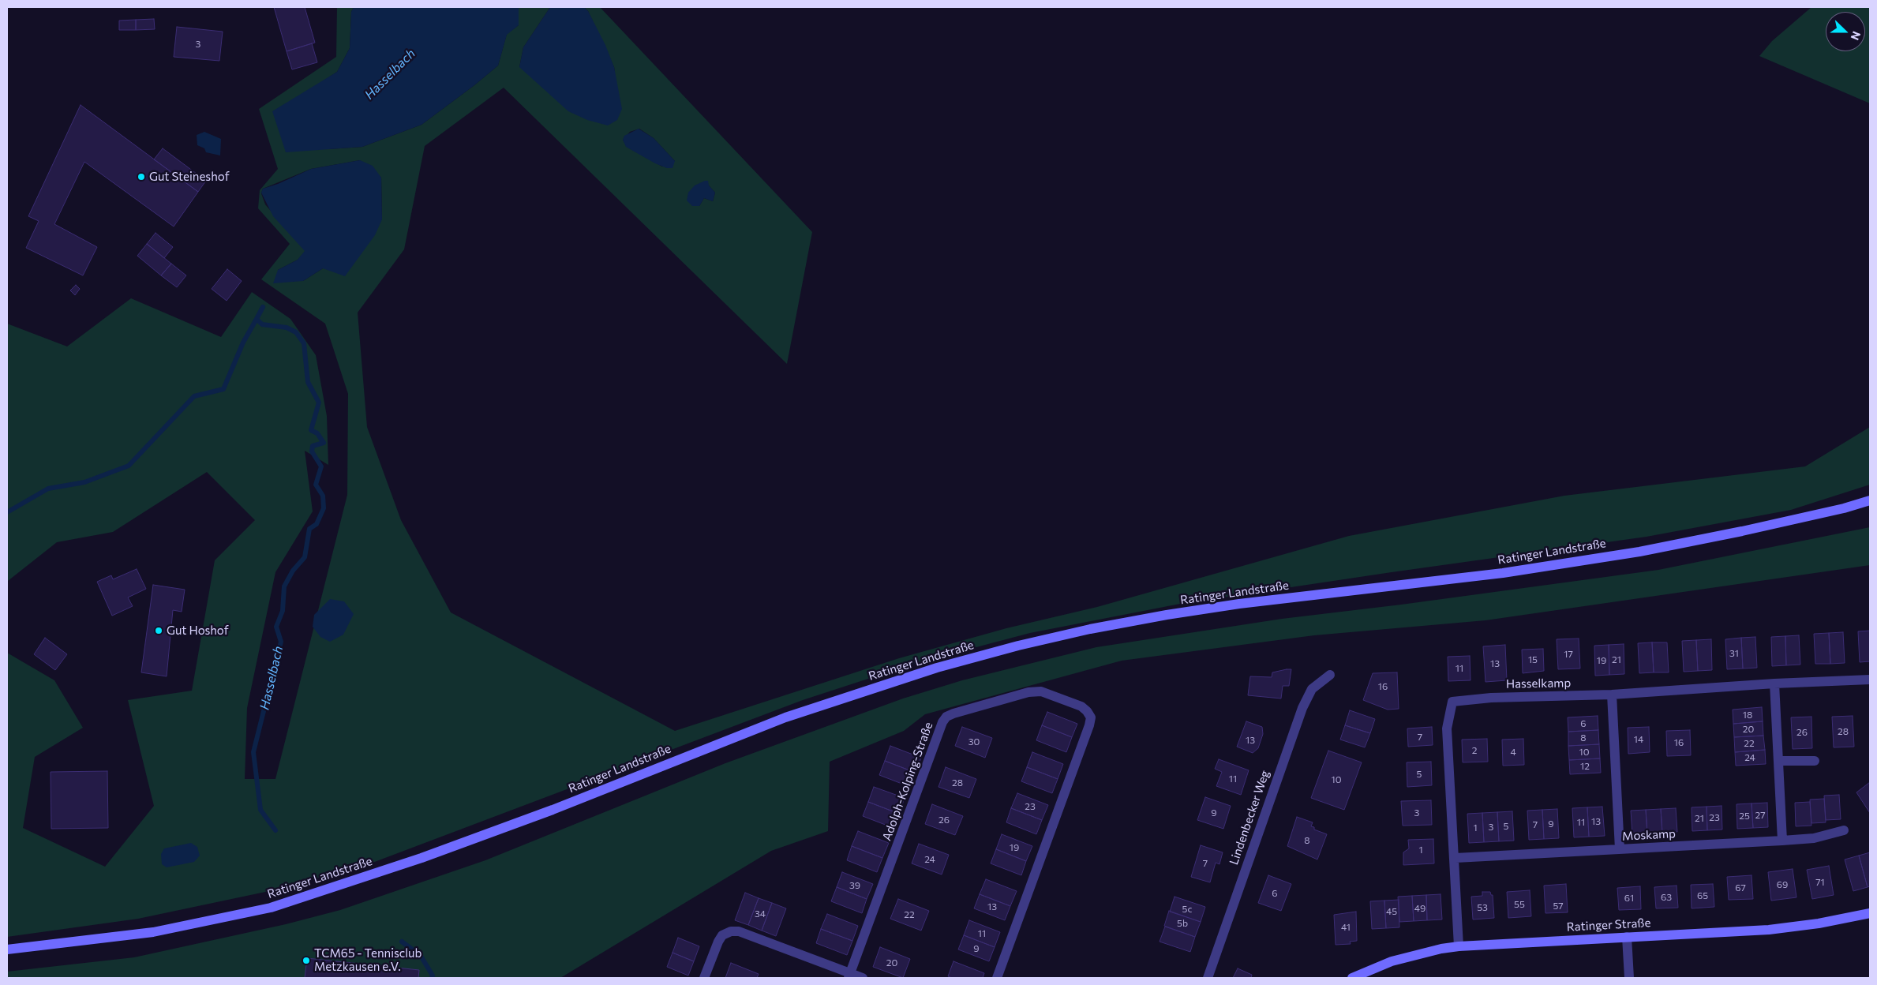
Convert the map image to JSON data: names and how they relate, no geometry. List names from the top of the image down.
{
  "streets": {
    "main road": ["Ratinger Landstraße", "Ratinger Straße"],
    "street": [
      "Hasselkamp",
      "Adolph-Kolping-Straße",
      "Lindenbecker Weg",
      "Moskamp"
    ]
  },
  "crossings": [
    ["Hasselkamp", "Moskamp"],
    ["Hasselkamp", "Ratinger Straße"]
  ],
  "water": ["Hasselbach"],
  "places": ["Gut Steineshof", "Gut Hoshof", "TCM65 - Tennisclub Metzkausen e.V."],
  "house_numbers": [
    "3",
    "31",
    "17",
    "15",
    "21",
    "19",
    "13",
    "11",
    "16",
    "18",
    "6",
    "20",
    "28",
    "26",
    "7",
    "8",
    "14",
    "13",
    "30",
    "16",
    "22",
    "2",
    "4",
    "10",
    "24",
    "12",
    "5",
    "11",
    "10",
    "28",
    "23",
    "9",
    "3",
    "27",
    "25",
    "23",
    "21",
    "26",
    "13",
    "11",
    "9",
    "7",
    "5",
    "3",
    "1",
    "8",
    "19",
    "1",
    "24",
    "7",
    "71",
    "69",
    "39",
    "67",
    "6",
    "65",
    "63",
    "61",
    "55",
    "57",
    "13",
    "53",
    "49",
    "5c",
    "45",
    "34",
    "22",
    "5b",
    "41",
    "11",
    "9",
    "20"
  ],
  "north": "right"
}
